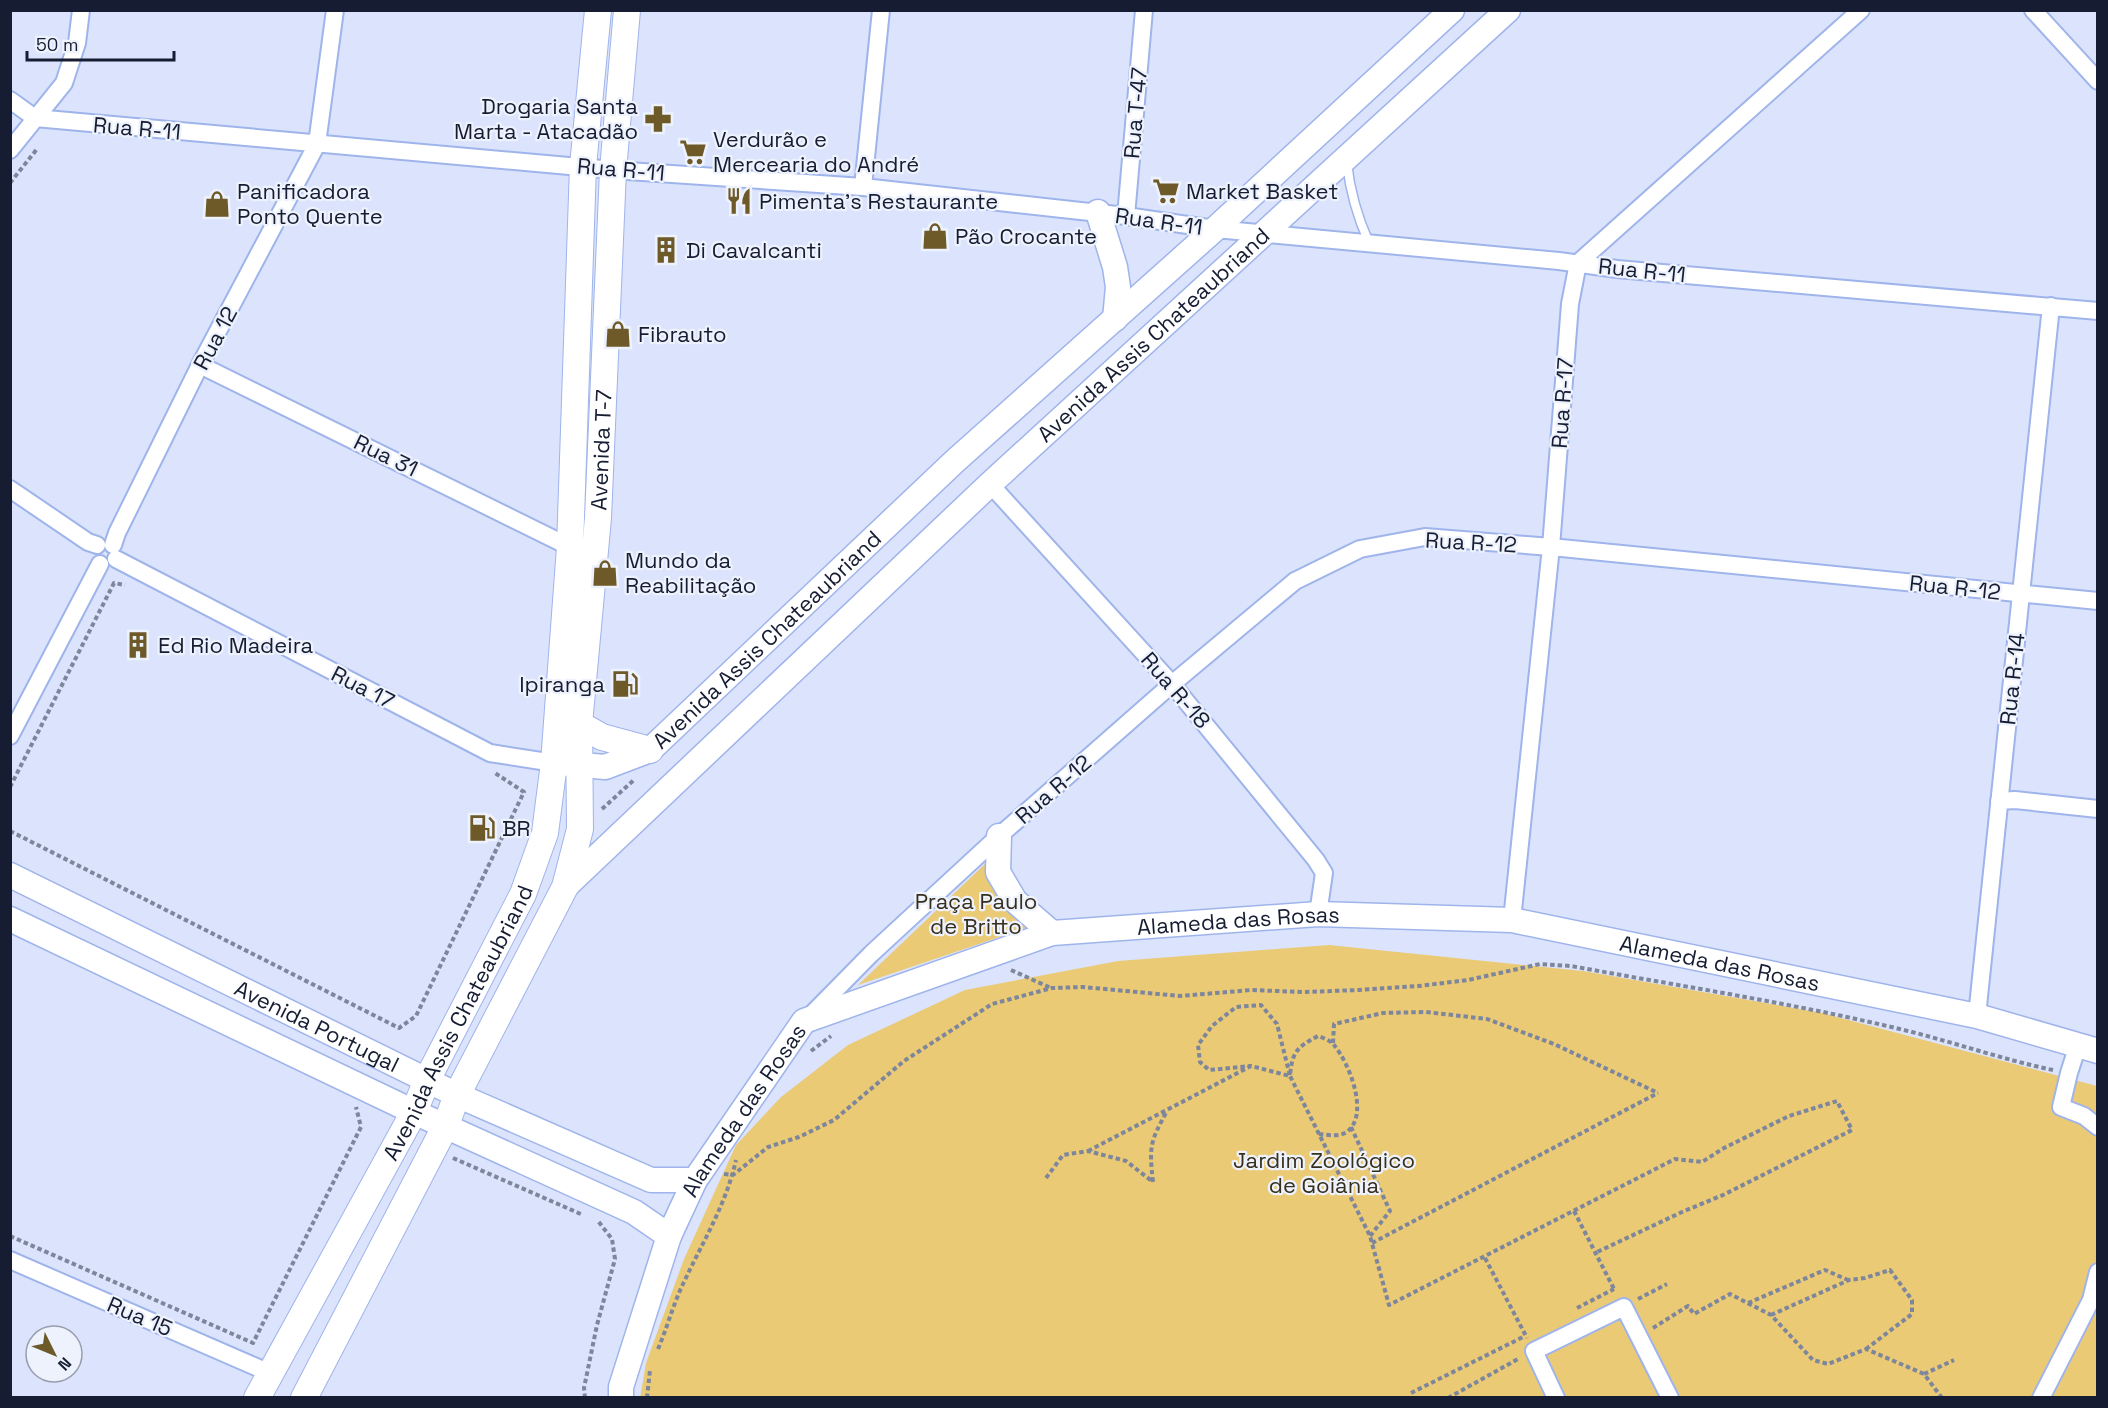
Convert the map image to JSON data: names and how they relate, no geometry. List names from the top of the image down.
{
  "streets": {
    "main road": [
      "Avenida Assis Chateaubriand",
      "Avenida T-7",
      "Alameda das Rosas",
      "Avenida Portugal"
    ],
    "street": [
      "Rua T-47",
      "Rua R-11",
      "Rua 12",
      "Rua R-17",
      "Rua 31",
      "Rua R-12",
      "Rua R-14",
      "Rua 17",
      "Rua R-18",
      "Rua 15"
    ]
  },
  "crossings": [
    ["Rua T-47", "Rua R-11"],
    ["Rua R-11", "Avenida Assis Chateaubriand"],
    ["Rua R-11", "Rua 12"],
    ["Rua R-11", "Rua R-17"],
    ["Rua R-11", "Avenida T-7"],
    ["Rua R-11", "Rua R-14"],
    ["Avenida Assis Chateaubriand", "Avenida T-7"],
    ["Avenida Assis Chateaubriand", "Rua 17"],
    ["Avenida Assis Chateaubriand", "Rua R-18"],
    ["Avenida Assis Chateaubriand", "Avenida Portugal"],
    ["Avenida Assis Chateaubriand", "Rua 15"],
    ["Rua 12", "Rua 31"],
    ["Rua 12", "Rua 17"],
    ["Rua R-17", "Rua R-12"],
    ["Rua R-17", "Alameda das Rosas"],
    ["Avenida T-7", "Rua 31"],
    ["Avenida T-7", "Rua 17"],
    ["Rua R-12", "Rua R-14"],
    ["Rua R-12", "Rua R-18"],
    ["Rua R-12", "Alameda das Rosas"],
    ["Rua R-14", "Alameda das Rosas"],
    ["Rua R-18", "Alameda das Rosas"],
    ["Alameda das Rosas", "Avenida Portugal"]
  ],
  "parks": ["Praça Paulo de Britto", "Jardim Zoológico de Goiânia"],
  "places": {
    "pharmacy": ["Drogaria Santa Marta - Atacadão"],
    "supermarket": ["Verdurão e Mercearia do André", "Market Basket"],
    "restaurant": ["Pimenta's Restaurante"],
    "shop": [
      "Panificadora Ponto Quente",
      "Pão Crocante",
      "Fibrauto",
      "Mundo da Reabilitação"
    ],
    "building": ["Di Cavalcanti", "Ed Rio Madeira"],
    "fuel station": ["Ipiranga", "BR"]
  },
  "scale_bar": "50 m",
  "north": "bottom right"
}
